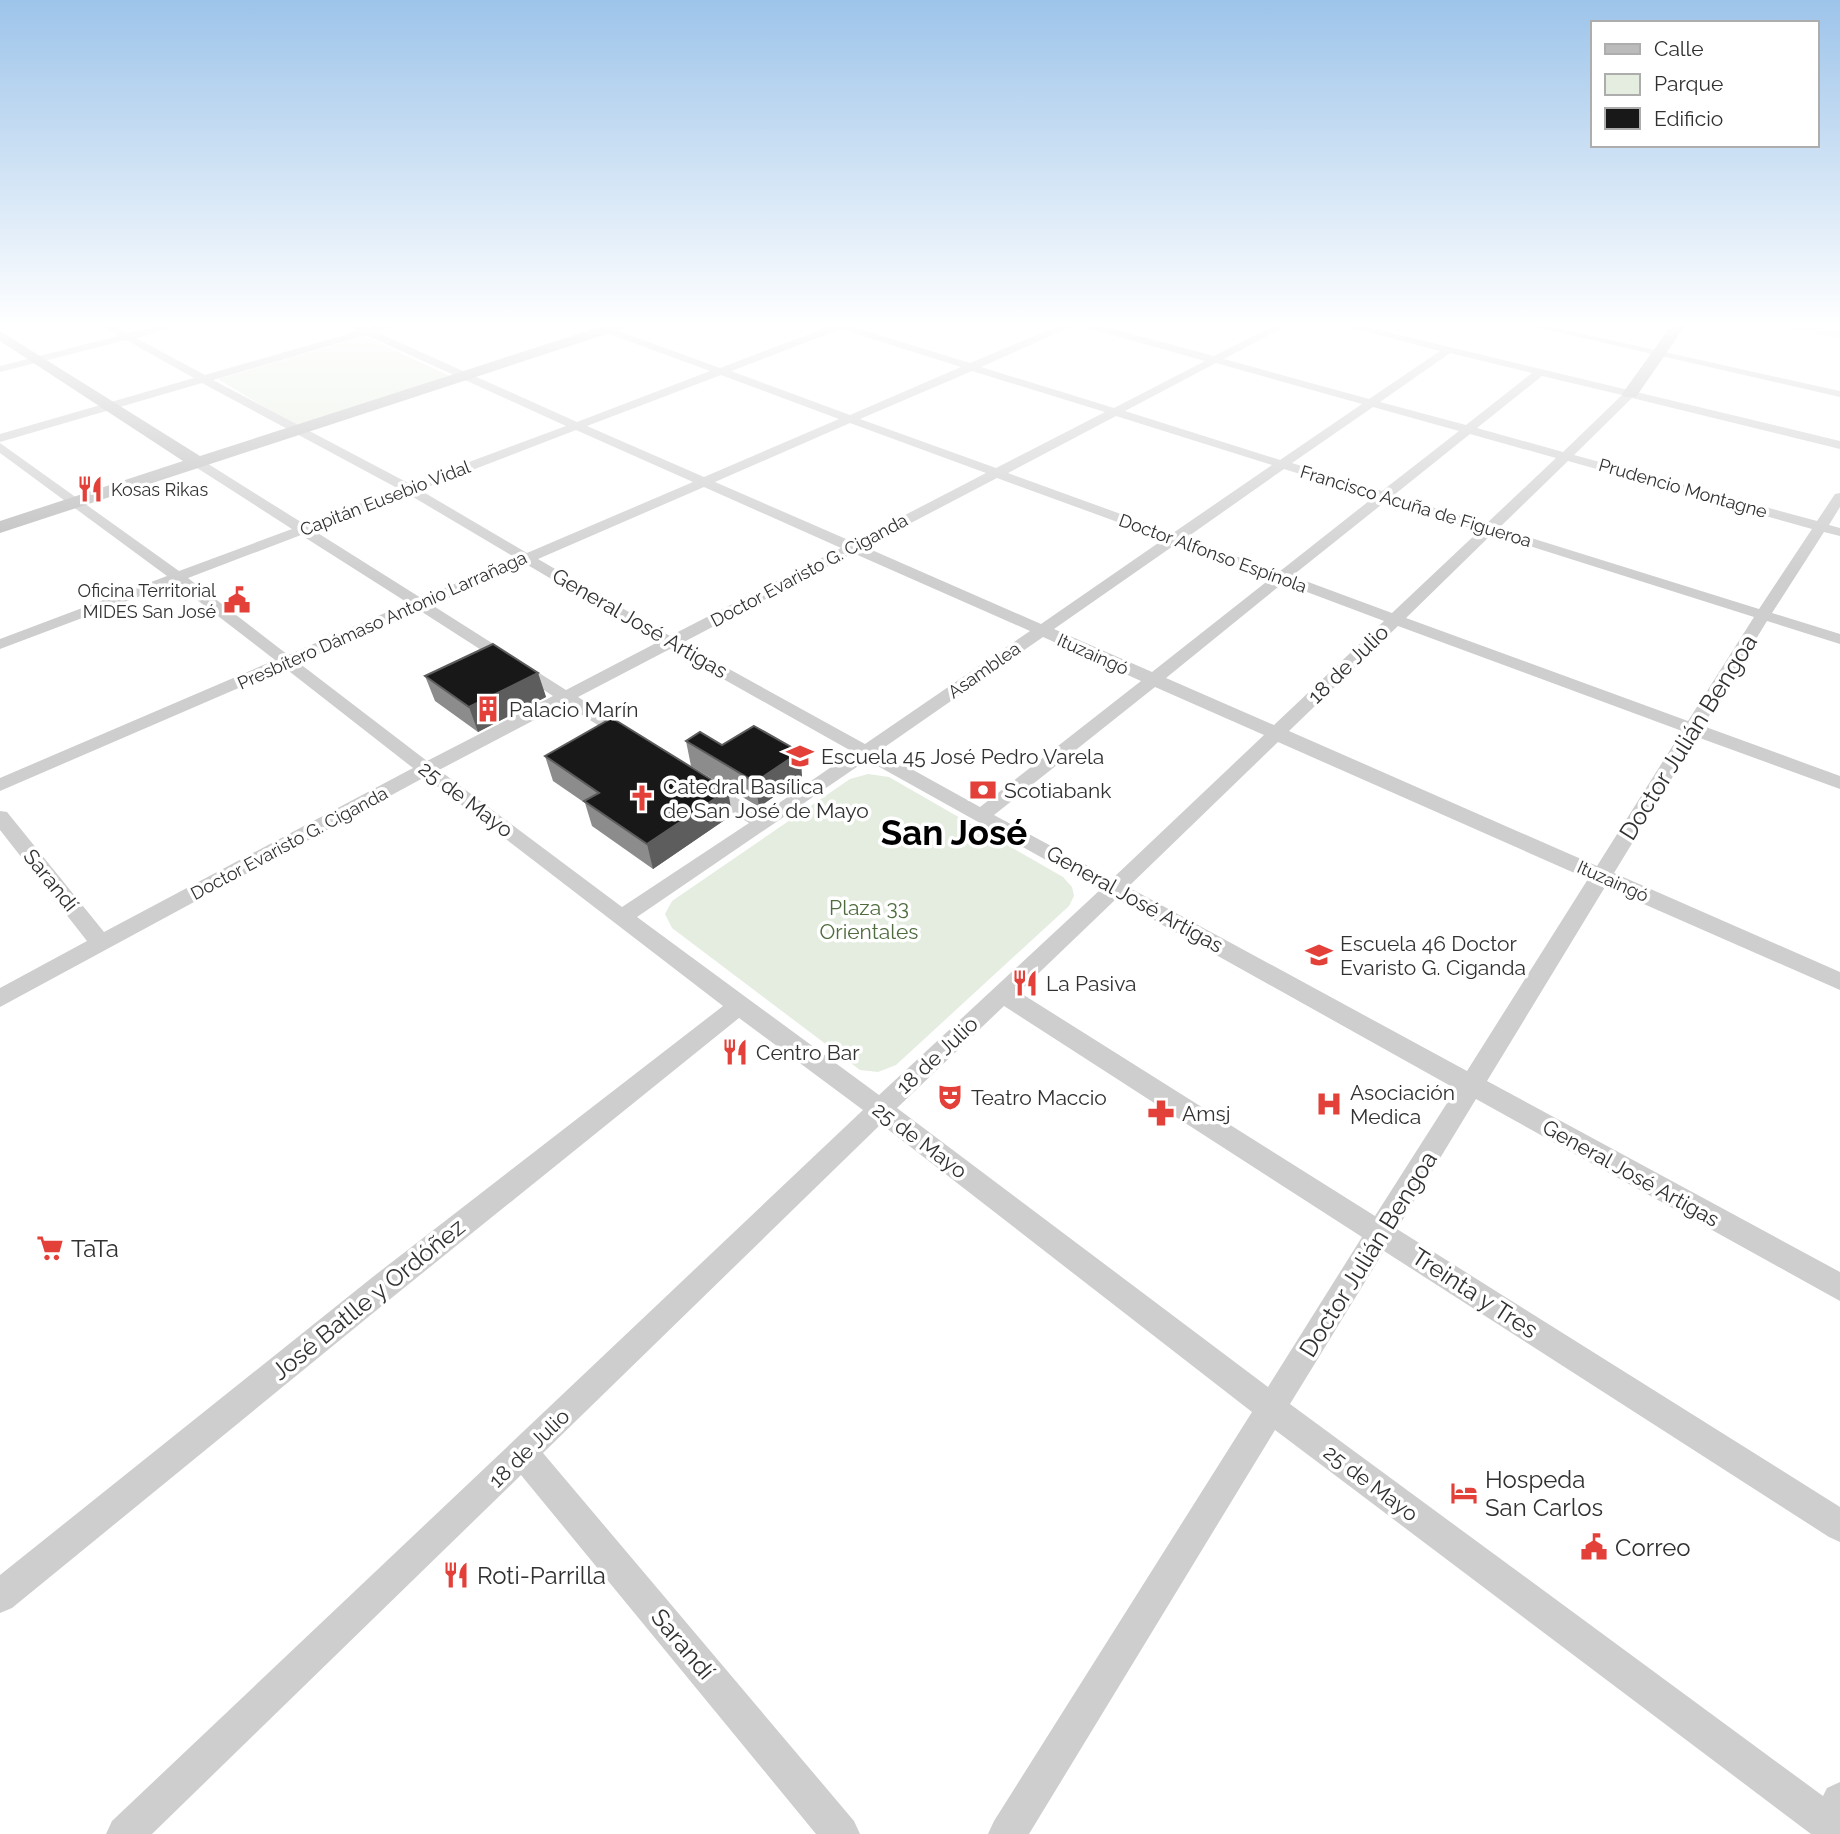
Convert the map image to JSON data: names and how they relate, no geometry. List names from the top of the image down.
{
  "streets": {
    "street": [
      "Prudencio Montagne",
      "Capitán Eusebio Vidal",
      "Francisco Acuña de Figueroa",
      "Doctor Alfonso Espínola",
      "Doctor Evaristo G. Ciganda",
      "Presbítero Dámaso Antonio Larrañaga",
      "General José Artigas",
      "Ituzaingó",
      "18 de Julio",
      "Asamblea",
      "Doctor Julián Bengoa",
      "25 de Mayo",
      "Sarandí",
      "Treinta y Tres",
      "José Batlle y Ordóñez"
    ]
  },
  "crossings": [
    ["Prudencio Montagne", "18 de Julio"],
    ["Prudencio Montagne", "Doctor Julián Bengoa"],
    ["Capitán Eusebio Vidal", "General José Artigas"],
    ["Capitán Eusebio Vidal", "Ituzaingó"],
    ["Capitán Eusebio Vidal", "25 de Mayo"],
    ["Francisco Acuña de Figueroa", "Doctor Evaristo G. Ciganda"],
    ["Francisco Acuña de Figueroa", "18 de Julio"],
    ["Francisco Acuña de Figueroa", "Asamblea"],
    ["Francisco Acuña de Figueroa", "Doctor Julián Bengoa"],
    ["Doctor Alfonso Espínola", "Doctor Evaristo G. Ciganda"],
    ["Doctor Alfonso Espínola", "Presbítero Dámaso Antonio Larrañaga"],
    ["Doctor Alfonso Espínola", "18 de Julio"],
    ["Doctor Alfonso Espínola", "Asamblea"],
    ["Doctor Alfonso Espínola", "Doctor Julián Bengoa"],
    ["Doctor Evaristo G. Ciganda", "General José Artigas"],
    ["Doctor Evaristo G. Ciganda", "Ituzaingó"],
    ["Doctor Evaristo G. Ciganda", "25 de Mayo"],
    ["Doctor Evaristo G. Ciganda", "Sarandí"],
    ["Presbítero Dámaso Antonio Larrañaga", "General José Artigas"],
    ["Presbítero Dámaso Antonio Larrañaga", "Ituzaingó"],
    ["Presbítero Dámaso Antonio Larrañaga", "25 de Mayo"],
    ["General José Artigas", "18 de Julio"],
    ["General José Artigas", "Asamblea"],
    ["General José Artigas", "Doctor Julián Bengoa"],
    ["Ituzaingó", "18 de Julio"],
    ["Ituzaingó", "Asamblea"],
    ["Ituzaingó", "Doctor Julián Bengoa"],
    ["18 de Julio", "25 de Mayo"],
    ["18 de Julio", "Sarandí"],
    ["18 de Julio", "Treinta y Tres"],
    ["Asamblea", "25 de Mayo"],
    ["Doctor Julián Bengoa", "25 de Mayo"],
    ["Doctor Julián Bengoa", "Treinta y Tres"],
    ["25 de Mayo", "José Batlle y Ordóñez"]
  ],
  "districts": ["San José"],
  "parks": ["Plaza 33 Orientales"],
  "places": {
    "restaurant": [
      "Kosas Rikas",
      "La Pasiva",
      "Centro Bar",
      "Roti-Parrilla"
    ],
    "public building": ["Oficina Territorial MIDES San José", "Correo"],
    "building": ["Palacio Marín"],
    "school or university": ["Escuela 45 José Pedro Varela", "Escuela 46 Doctor Evaristo G. Ciganda"],
    "bank": ["Scotiabank"],
    "church": ["Catedral Basílica de San José de Mayo"],
    "theatre": ["Teatro Maccio"],
    "hospital": ["Asociación Medica"],
    "pharmacy": ["Amsj"],
    "supermarket": ["TaTa"],
    "hotel": ["Hospeda San Carlos"]
  },
  "legend": ["Calle", "Parque", "Edificio"]
}
